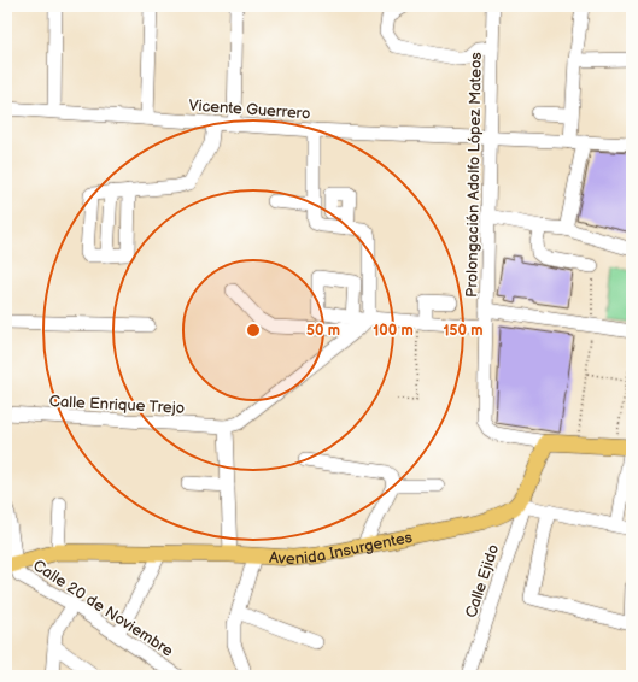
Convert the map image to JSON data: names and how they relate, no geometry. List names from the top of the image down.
{
  "streets": {
    "main road": ["Avenida Insurgentes"],
    "street": [
      "Vicente Guerrero",
      "Prolongación Adolfo López Mateos",
      "Calle Enrique Trejo",
      "Calle Ejido",
      "Calle 20 de Noviembre"
    ]
  },
  "crossings": [
    ["Vicente Guerrero", "Prolongación Adolfo López Mateos"],
    ["Prolongación Adolfo López Mateos", "Avenida Insurgentes"],
    ["Avenida Insurgentes", "Calle Ejido"],
    ["Avenida Insurgentes", "Calle 20 de Noviembre"]
  ],
  "rings": ["50 m", "100 m", "150 m"]
}
